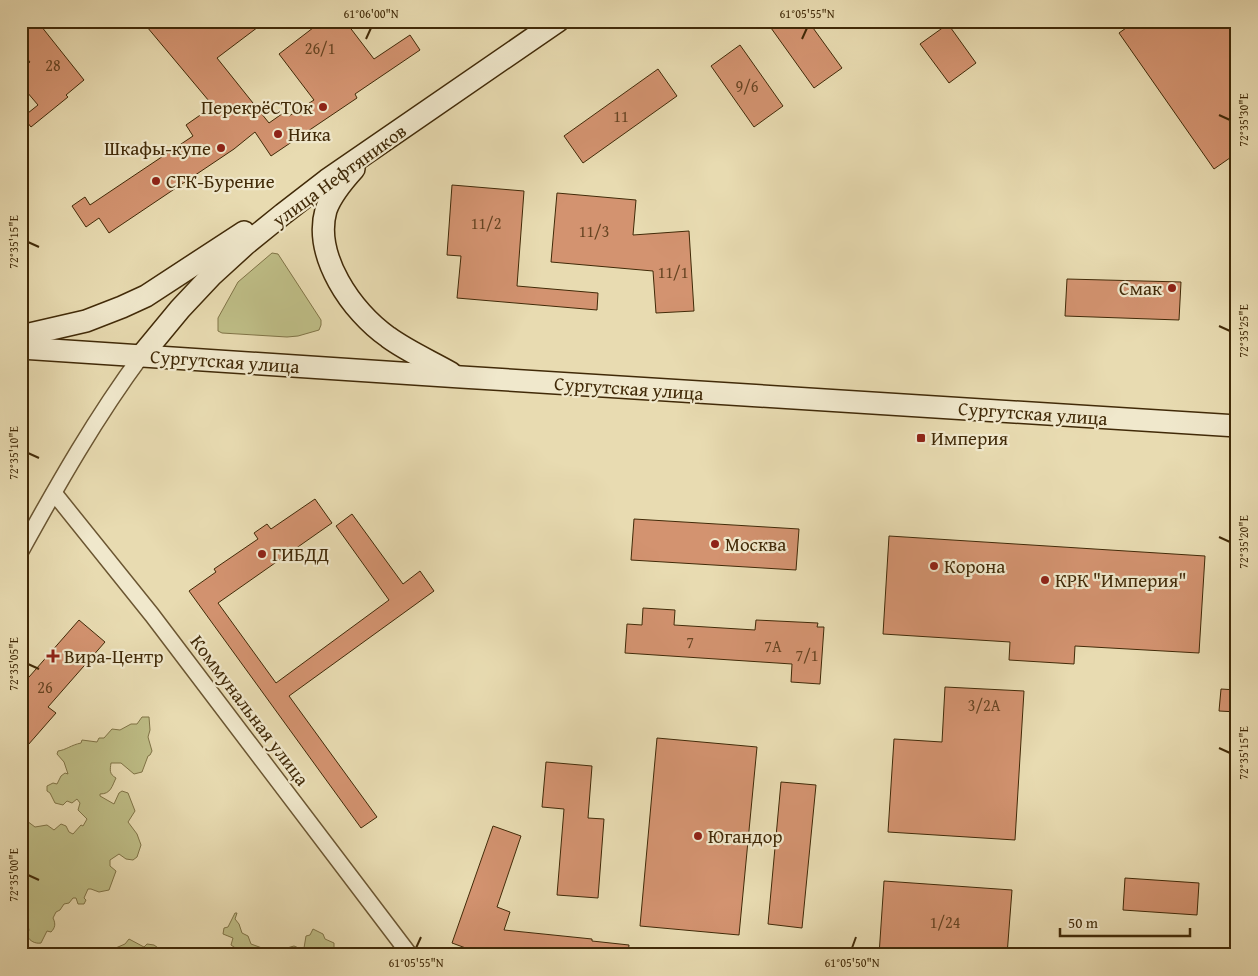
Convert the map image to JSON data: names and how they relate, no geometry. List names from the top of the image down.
{
  "streets": {
    "main road": ["улица Нефтяников", "Сургутская улица"],
    "street": ["Коммунальная улица"]
  },
  "crossings": [
    ["улица Нефтяников", "Сургутская улица"]
  ],
  "places": {
    "other": [
      "ПерекрёСТОк",
      "Ника",
      "Шкафы-купе",
      "СГК-Бурение",
      "Смак",
      "Москва",
      "ГИБДД",
      "Корона",
      "КРК \"Империя\"",
      "Югандор"
    ],
    "transit": ["Империя"],
    "health": ["Вира-Центр"]
  },
  "house_numbers": [
    "26/1",
    "28",
    "9/6",
    "11",
    "11/2",
    "11/3",
    "11/1",
    "7",
    "7А",
    "7/1",
    "26",
    "3/2А",
    "1/24"
  ],
  "scale_bar": "50 m",
  "coordinates": [
    "61°06'00\"N",
    "61°05'55\"N",
    "72°35'30\"E",
    "72°35'15\"E",
    "72°35'25\"E",
    "72°35'10\"E",
    "72°35'20\"E",
    "72°35'05\"E",
    "72°35'00\"E",
    "61°05'50\"N"
  ]
}
